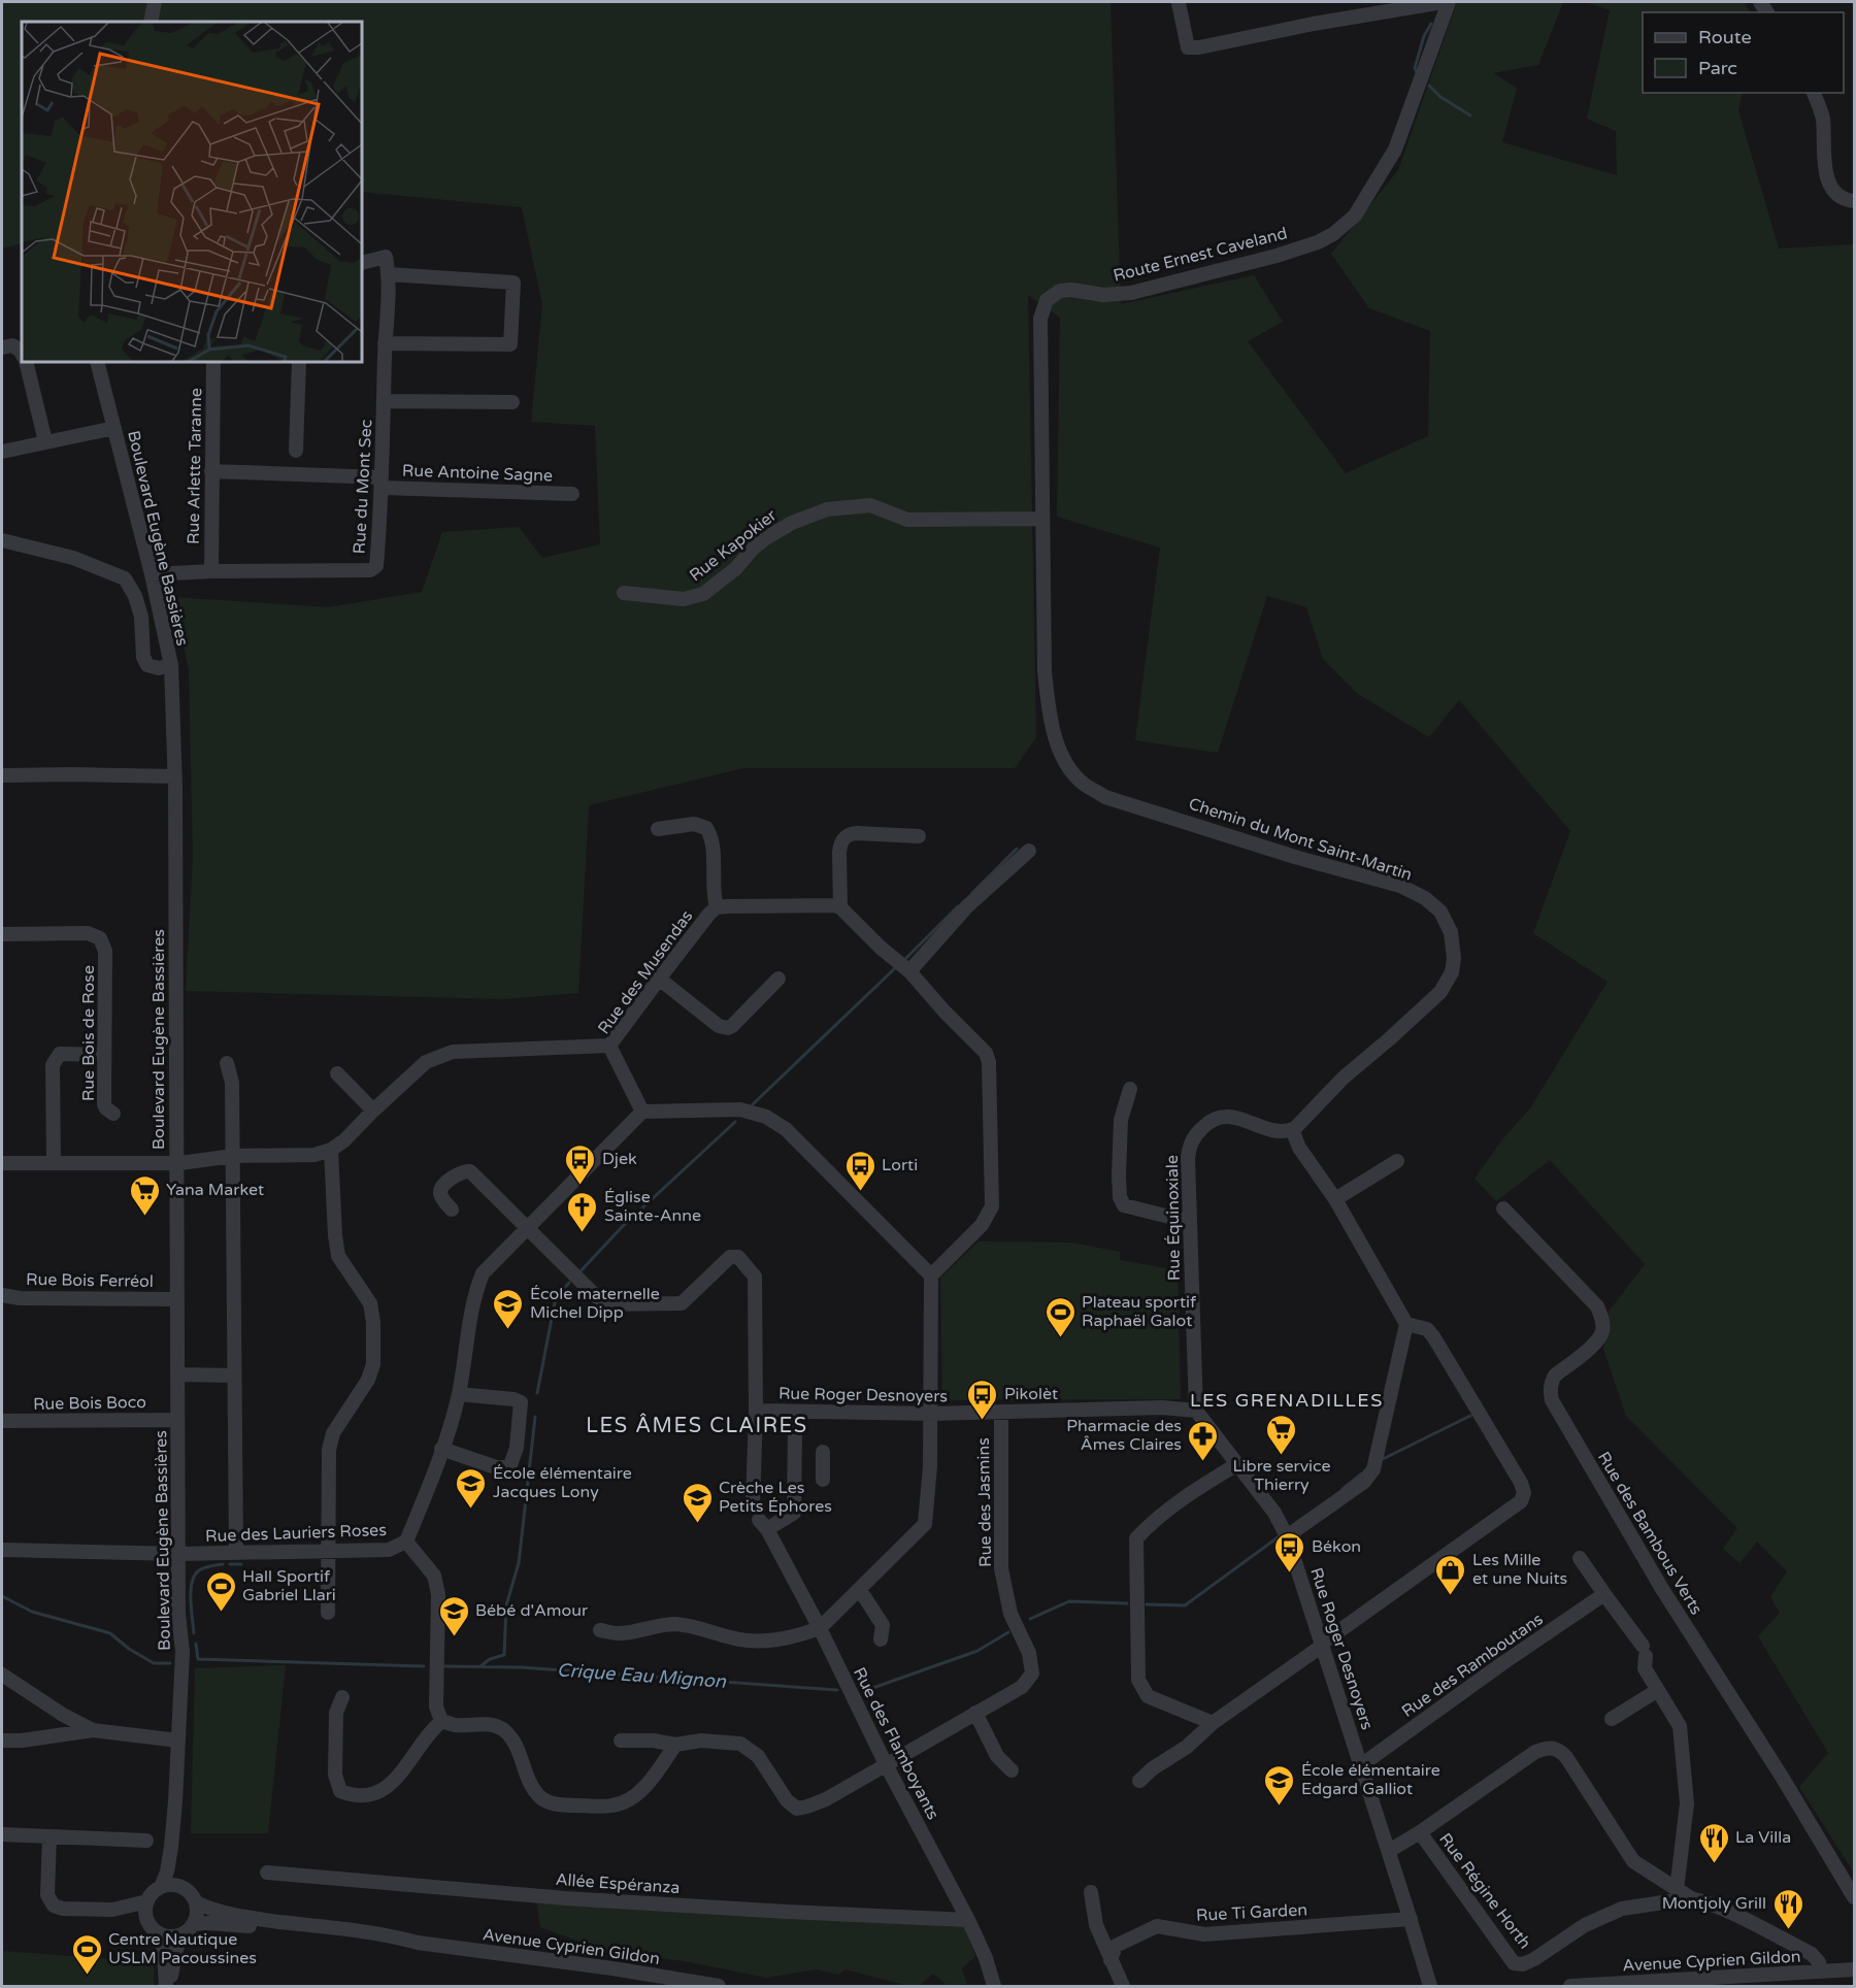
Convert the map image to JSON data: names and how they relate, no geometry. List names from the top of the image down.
{
  "streets": {
    "street": [
      "Route Ernest Caveland",
      "Rue Arlette Taranne",
      "Rue Antoine Sagne",
      "Rue du Mont Sec",
      "Boulevard Eugène Bassières",
      "Rue Kapokier",
      "Chemin du Mont Saint-Martin",
      "Rue des Musendas",
      "Rue Bois de Rose",
      "Rue Équinoxiale",
      "Rue Bois Ferréol",
      "Rue Roger Desnoyers",
      "Rue Bois Boco",
      "Rue des Jasmins",
      "Rue des Lauriers Roses",
      "Rue des Bambous Verts",
      "Rue des Ramboutans",
      "Rue des Flamboyants",
      "Allée Espéranza",
      "Rue Régine Horth",
      "Rue Ti Garden",
      "Avenue Cyprien Gildon"
    ]
  },
  "crossings": [
    ["Route Ernest Caveland", "Rue Kapokier"],
    ["Route Ernest Caveland", "Chemin du Mont Saint-Martin"],
    ["Rue Arlette Taranne", "Rue Antoine Sagne"],
    ["Rue Arlette Taranne", "Rue du Mont Sec"],
    ["Rue Antoine Sagne", "Rue du Mont Sec"],
    ["Rue du Mont Sec", "Boulevard Eugène Bassières"],
    ["Boulevard Eugène Bassières", "Rue Bois Ferréol"],
    ["Boulevard Eugène Bassières", "Rue Bois Boco"],
    ["Boulevard Eugène Bassières", "Rue des Lauriers Roses"],
    ["Boulevard Eugène Bassières", "Avenue Cyprien Gildon"],
    ["Chemin du Mont Saint-Martin", "Rue Équinoxiale"],
    ["Rue des Musendas", "Rue des Lauriers Roses"],
    ["Rue Équinoxiale", "Rue Roger Desnoyers"],
    ["Rue Roger Desnoyers", "Rue des Jasmins"],
    ["Rue Roger Desnoyers", "Rue des Ramboutans"],
    ["Rue Roger Desnoyers", "Rue Ti Garden"],
    ["Rue des Jasmins", "Rue des Flamboyants"],
    ["Rue des Flamboyants", "Allée Espéranza"],
    ["Rue Régine Horth", "Avenue Cyprien Gildon"]
  ],
  "districts": ["LES GRENADILLES", "LES ÂMES CLAIRES"],
  "water": ["Crique Eau Mignon"],
  "places": {
    "bus stop": [
      "Djek",
      "Lorti",
      "Pikolèt",
      "Békon"
    ],
    "supermarket": ["Yana Market", "Libre service Thierry"],
    "church": ["Église Sainte-Anne"],
    "school or university": [
      "École maternelle Michel Dipp",
      "École élémentaire Jacques Lony",
      "Crèche Les Petits Éphores",
      "Bébé d'Amour",
      "École élémentaire Edgard Galliot"
    ],
    "sports": ["Plateau sportif Raphaël Galot", "Hall Sportif Gabriel Llari", "Centre Nautique USLM Pacoussines"],
    "pharmacy": ["Pharmacie des Âmes Claires"],
    "shop": ["Les Mille et une Nuits"],
    "restaurant": ["La Villa", "Montjoly Grill"]
  },
  "legend": ["Route", "Parc"]
}
